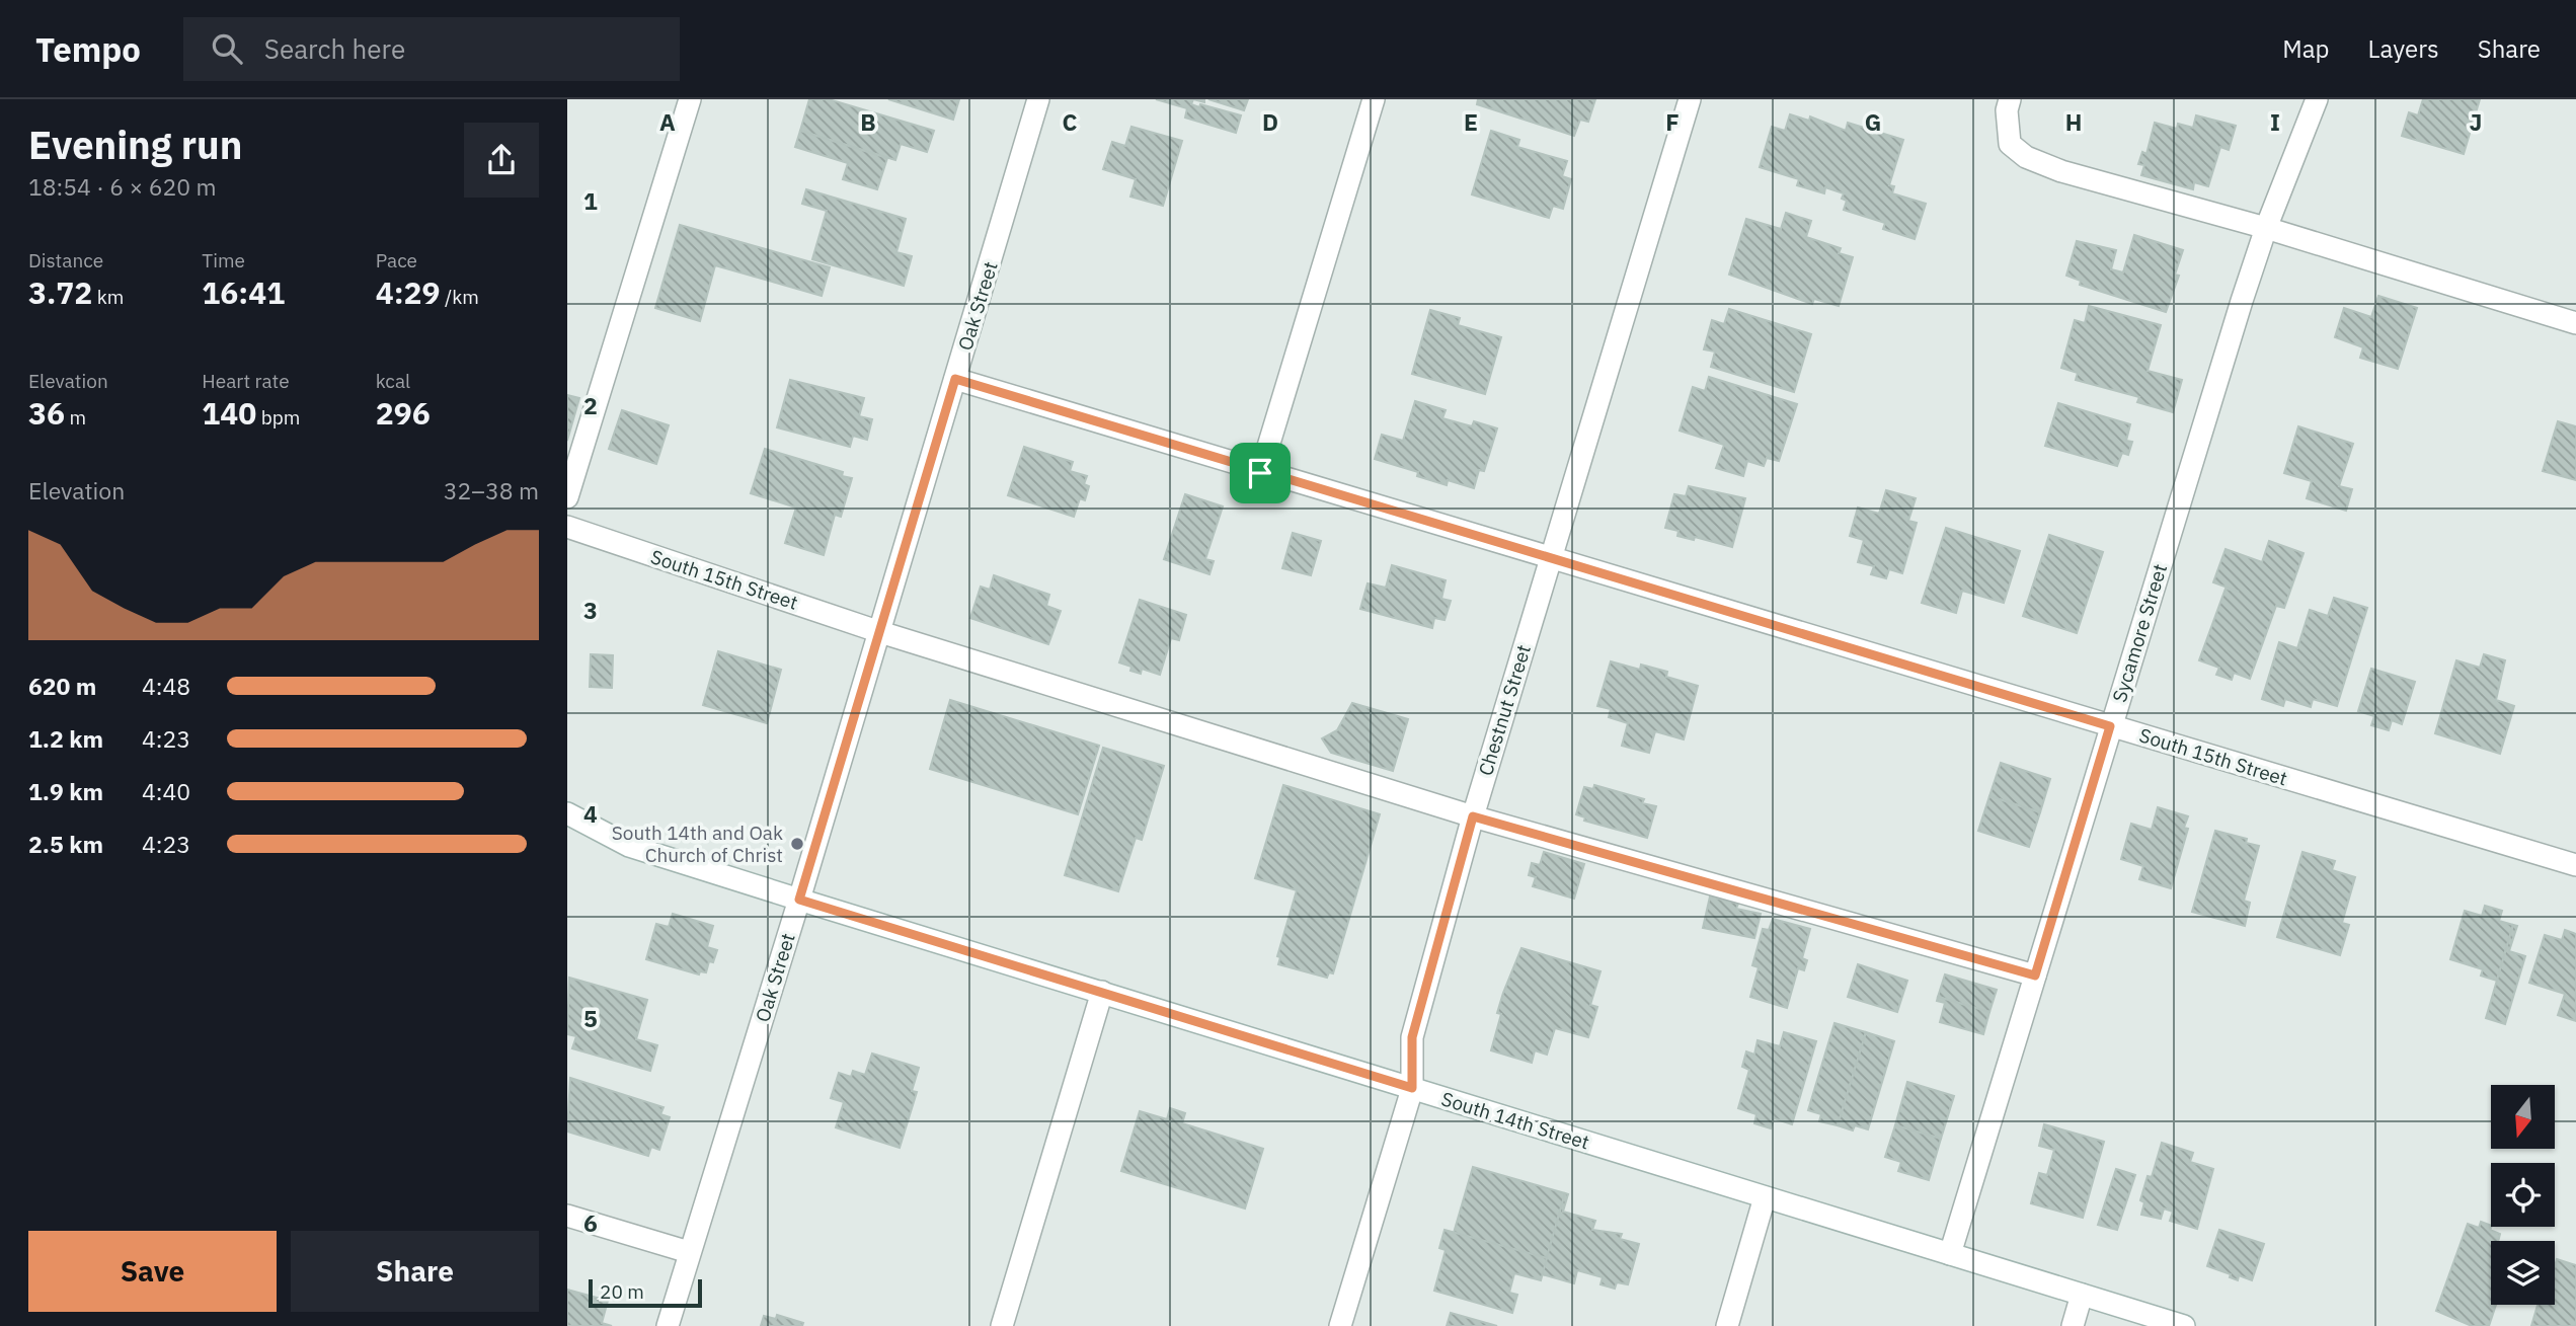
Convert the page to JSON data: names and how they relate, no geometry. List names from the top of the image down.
{
  "streets": {
    "street": [
      "Oak Street",
      "South 15th Street",
      "Sycamore Street",
      "Chestnut Street",
      "South 14th Street"
    ]
  },
  "crossings": [
    ["Oak Street", "South 15th Street"],
    ["Oak Street", "South 14th Street"],
    ["South 15th Street", "Sycamore Street"],
    ["South 15th Street", "Chestnut Street"],
    ["Sycamore Street", "South 14th Street"],
    ["Chestnut Street", "South 14th Street"]
  ],
  "places": ["South 14th and Oak Church of Christ"],
  "scale_bar": "20 m",
  "north": "bottom",
  "page": {
    "header": "Tempo",
    "search": "Search here",
    "nav": ["Map", "Layers", "Share"],
    "heading": ["Evening run", "18:54 · 6 × 620 m"],
    "stats": [
      ["Distance", "3.72 km"],
      ["Time", "16:41"],
      ["Pace", "4:29 /km"],
      ["Elevation", "36 m"],
      ["Heart rate", "140 bpm"],
      ["kcal", "296"]
    ],
    "chart": ["Elevation", "32–38 m"],
    "list": [
      {
        "name": "620 m",
        "note": "4:48"
      },
      {
        "name": "1.2 km",
        "note": "4:23"
      },
      {
        "name": "1.9 km",
        "note": "4:40"
      },
      {
        "name": "2.5 km",
        "note": "4:23"
      }
    ],
    "buttons": ["Save", "Share"],
    "scale": "20 m"
  },
  "grid": {
    "columns": [
      "A",
      "B",
      "C",
      "D",
      "E",
      "F",
      "G",
      "H",
      "I",
      "J"
    ],
    "rows": [
      "1",
      "2",
      "3",
      "4",
      "5",
      "6"
    ]
  }
}
